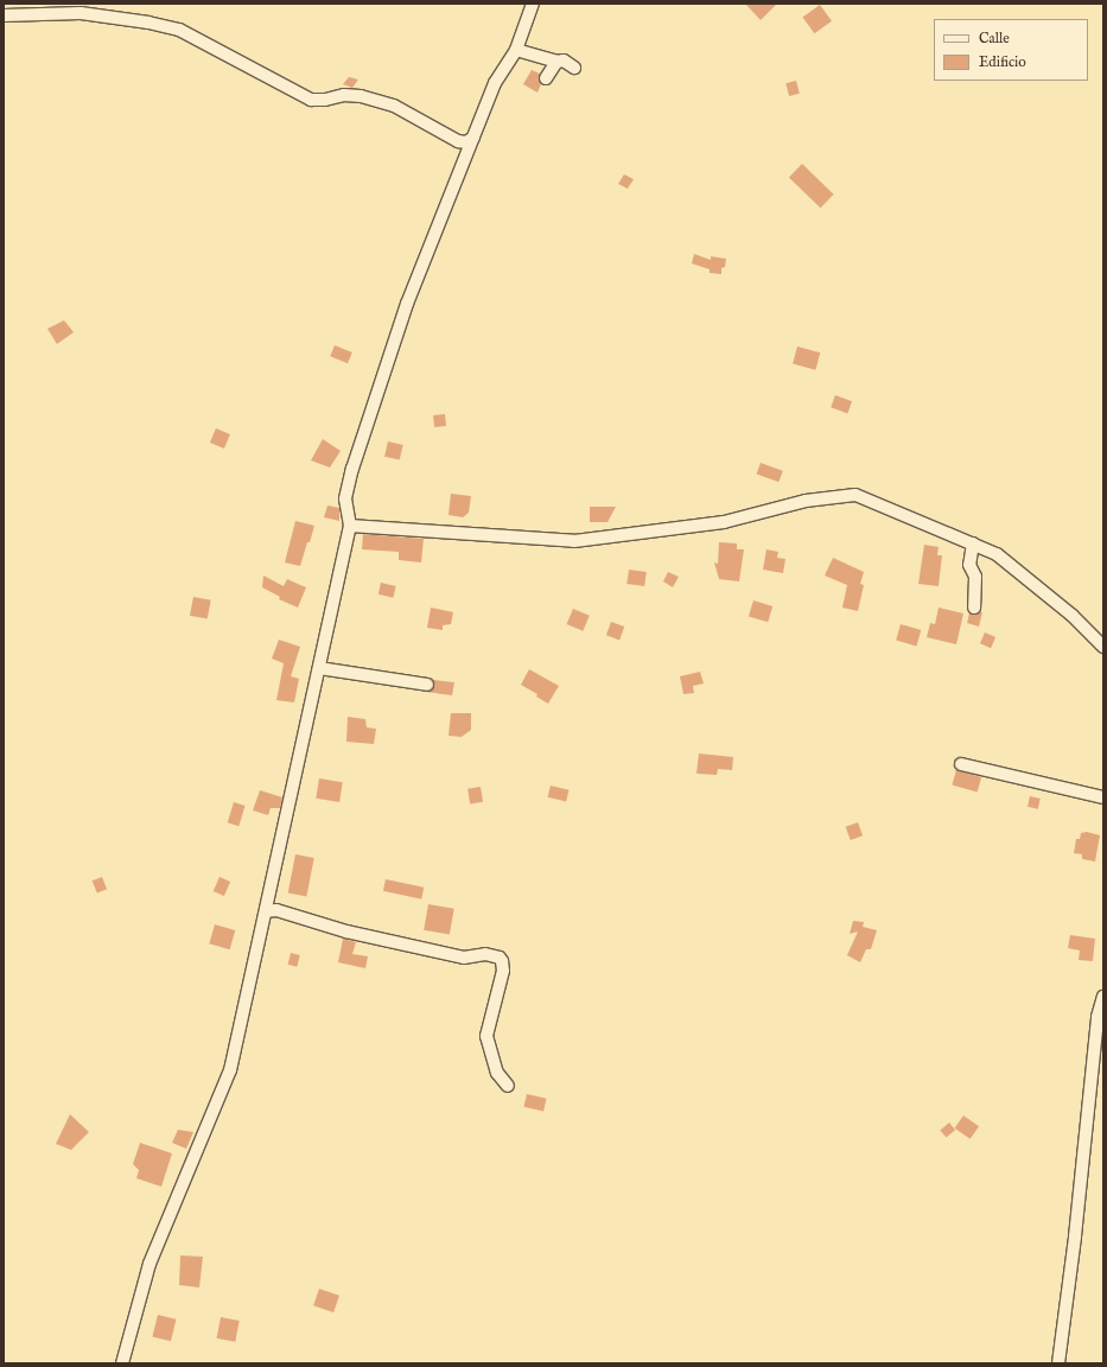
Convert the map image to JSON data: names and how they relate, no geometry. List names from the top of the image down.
{
  "legend": ["Calle", "Edificio"]
}
